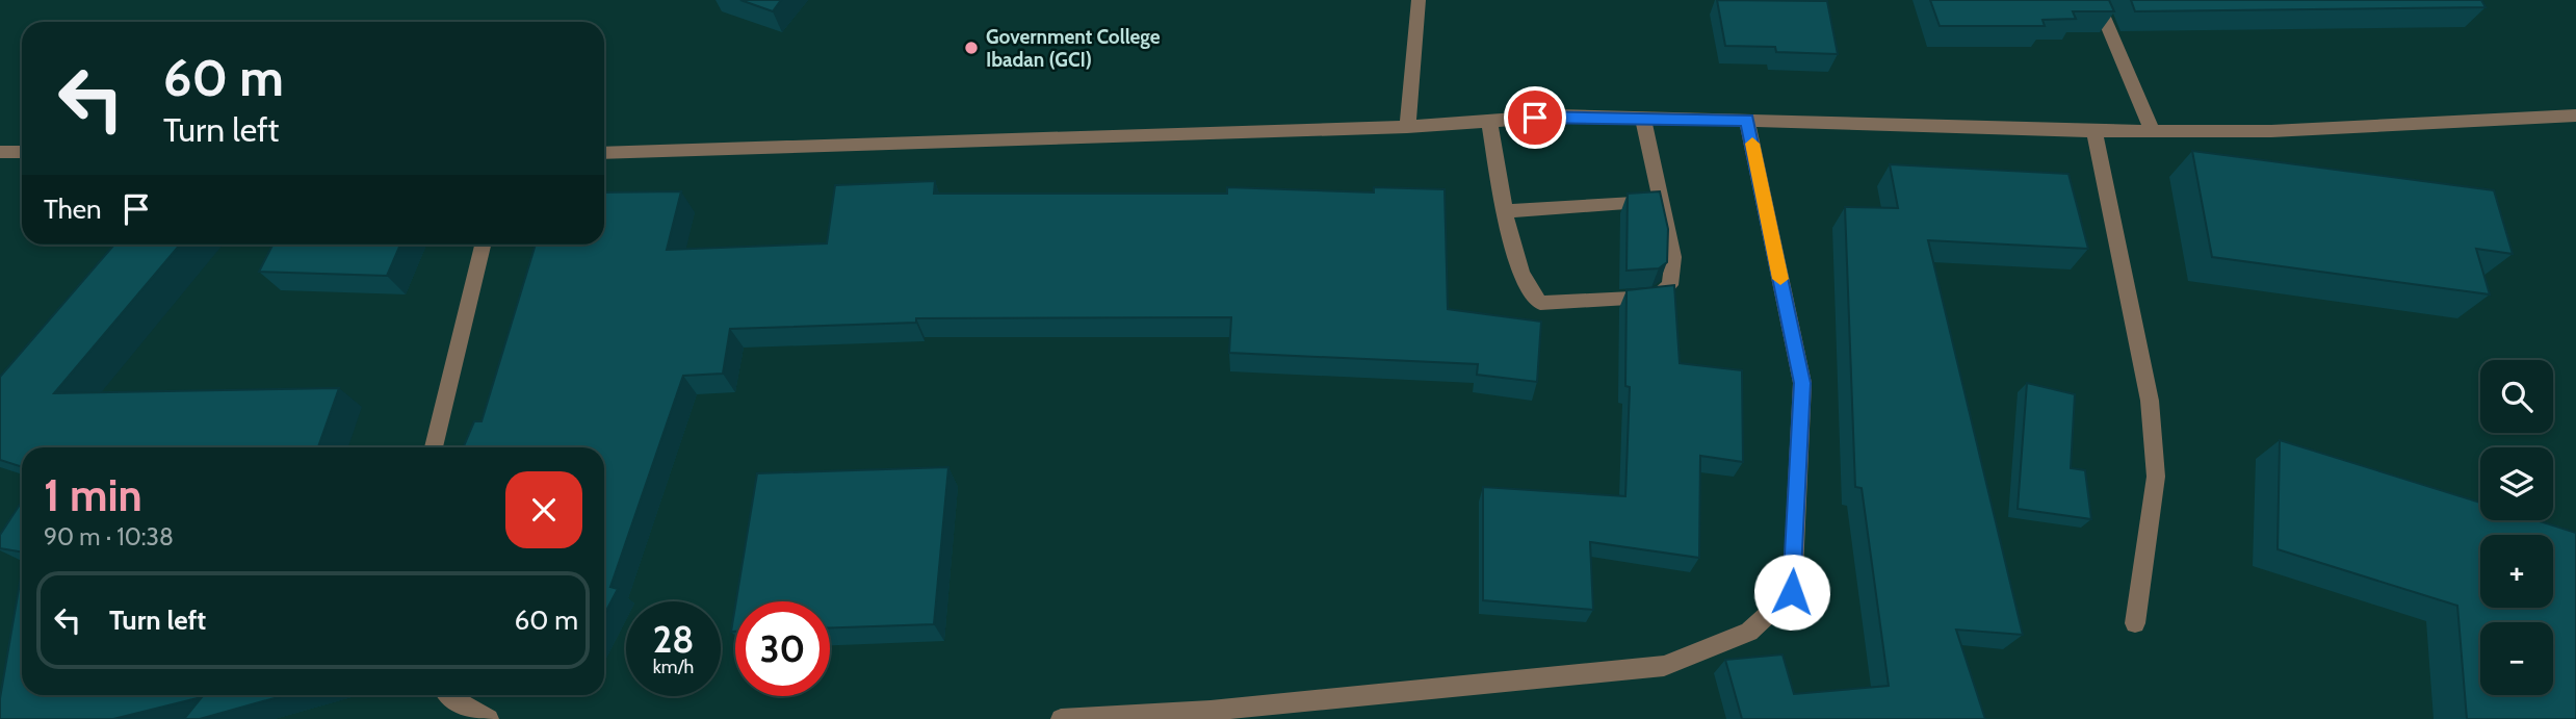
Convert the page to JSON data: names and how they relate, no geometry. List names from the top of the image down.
{
  "places": ["Government College Ibadan (GCI)"],
  "page": {
    "turn": ["60 m", "Turn left"],
    "then": "Then",
    "map_buttons": ["+", "−"],
    "heading": ["1 min", "90 m · 10:38"],
    "list": [
      {
        "name": "Turn left",
        "value": "60 m"
      }
    ],
    "speed": "28 km/h",
    "limit": "30"
  }
}
